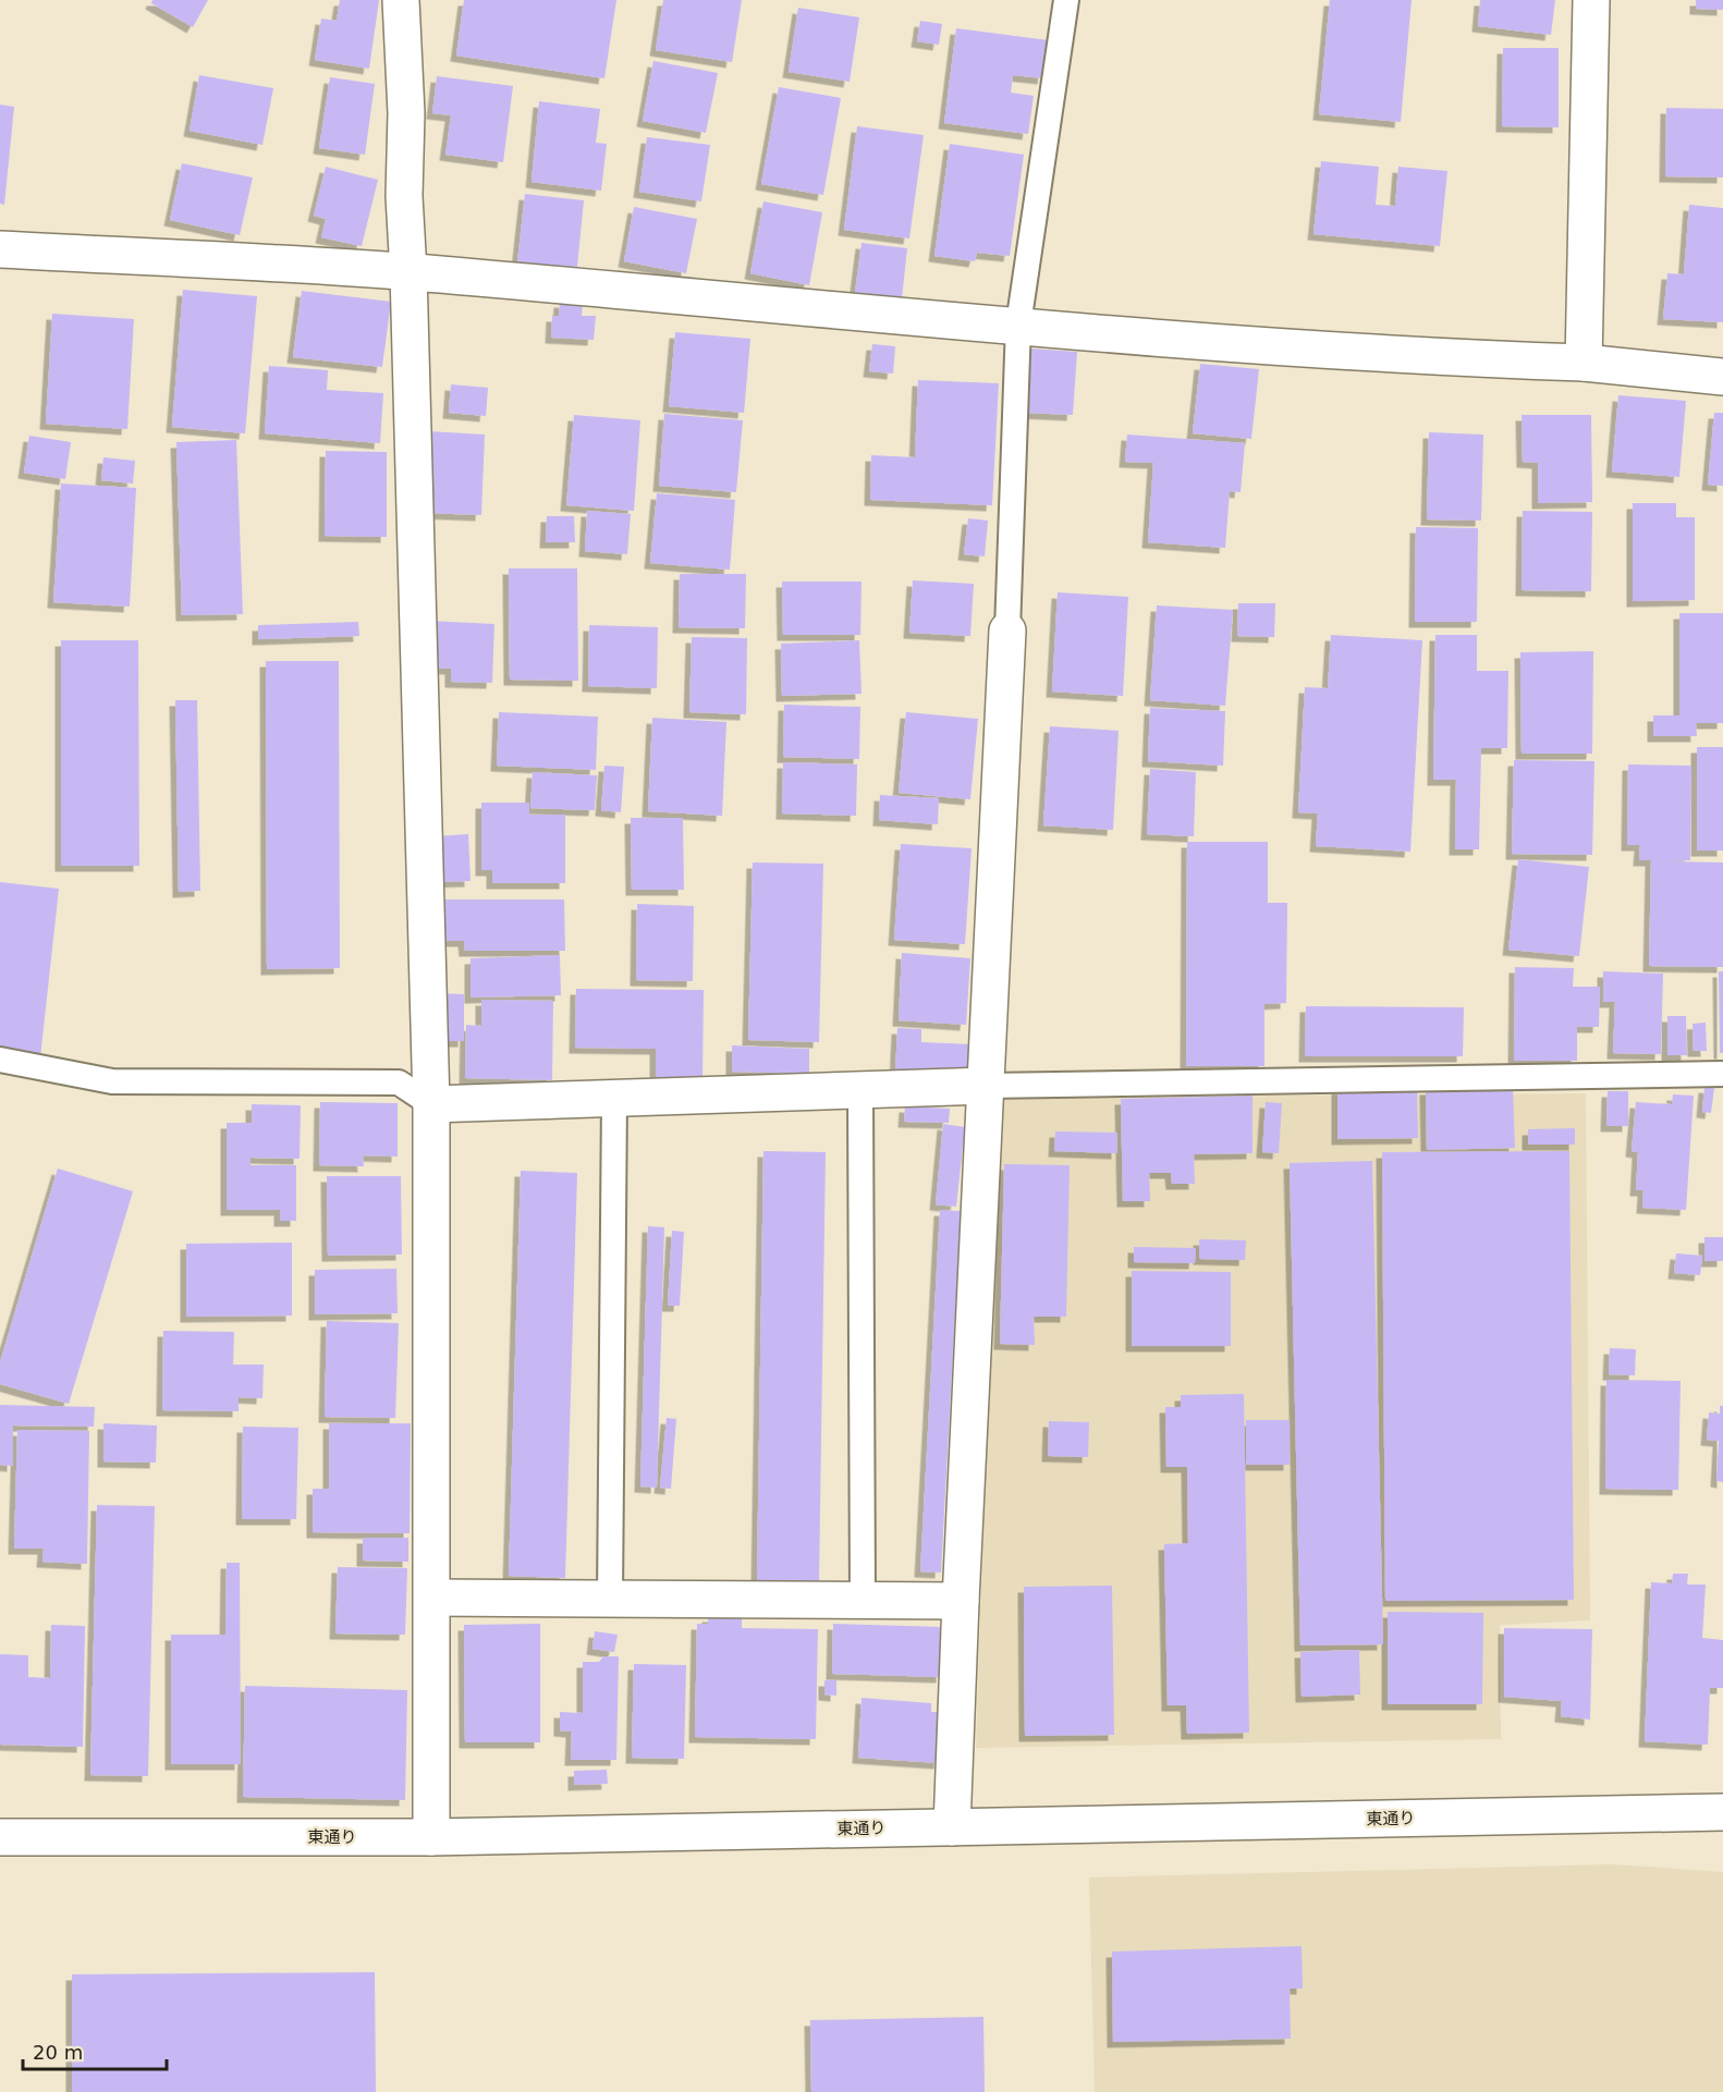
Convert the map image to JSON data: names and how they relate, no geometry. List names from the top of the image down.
{
  "streets": {
    "street": ["東通り"]
  },
  "scale_bar": "20 m"
}
